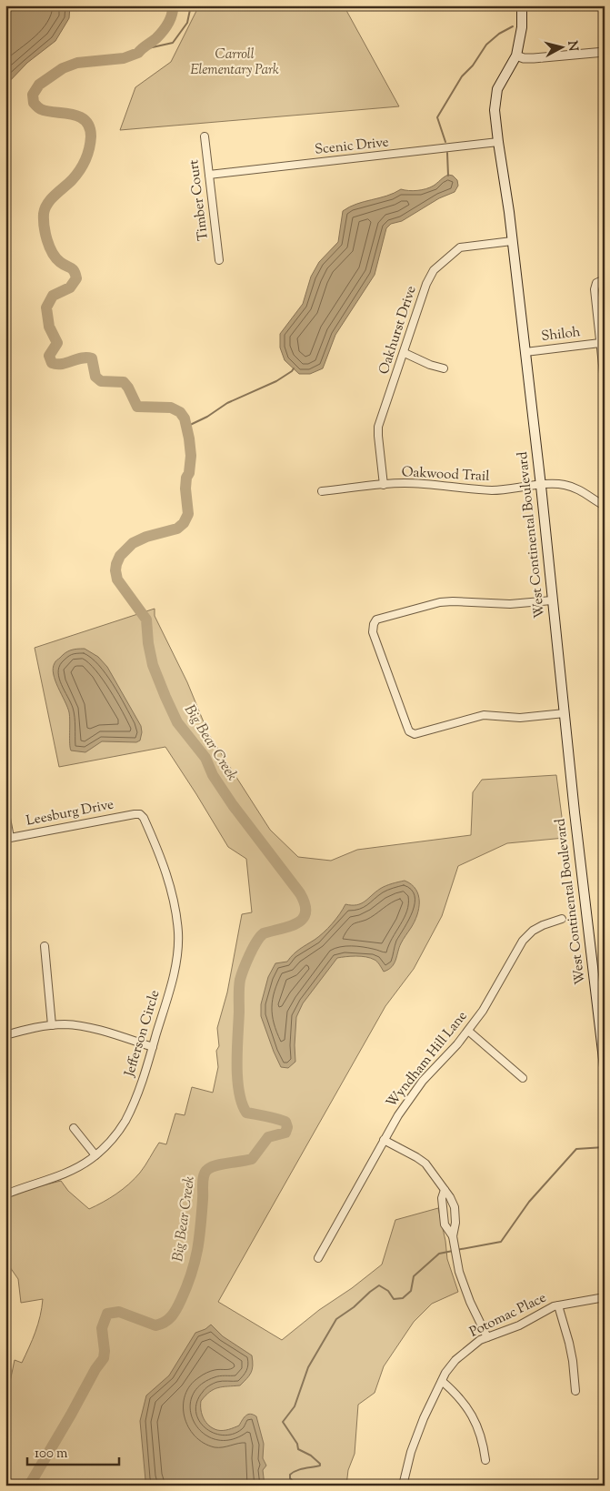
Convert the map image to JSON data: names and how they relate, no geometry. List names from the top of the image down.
{
  "streets": {
    "main road": ["West Continental Boulevard"],
    "street": [
      "Scenic Drive",
      "Timber Court",
      "Oakhurst Drive",
      "Shiloh",
      "Oakwood Trail",
      "Leesburg Drive",
      "Jefferson Circle",
      "Wyndham Hill Lane",
      "Potomac Place"
    ]
  },
  "crossings": [
    ["Scenic Drive", "Timber Court"],
    ["Scenic Drive", "West Continental Boulevard"],
    ["Oakhurst Drive", "Oakwood Trail"],
    ["Oakhurst Drive", "West Continental Boulevard"],
    ["Shiloh", "West Continental Boulevard"],
    ["Oakwood Trail", "West Continental Boulevard"],
    ["Leesburg Drive", "Jefferson Circle"]
  ],
  "water": ["Big Bear Creek"],
  "parks": ["Carroll Elementary Park"],
  "scale_bar": "100 m",
  "north": "right"
}
